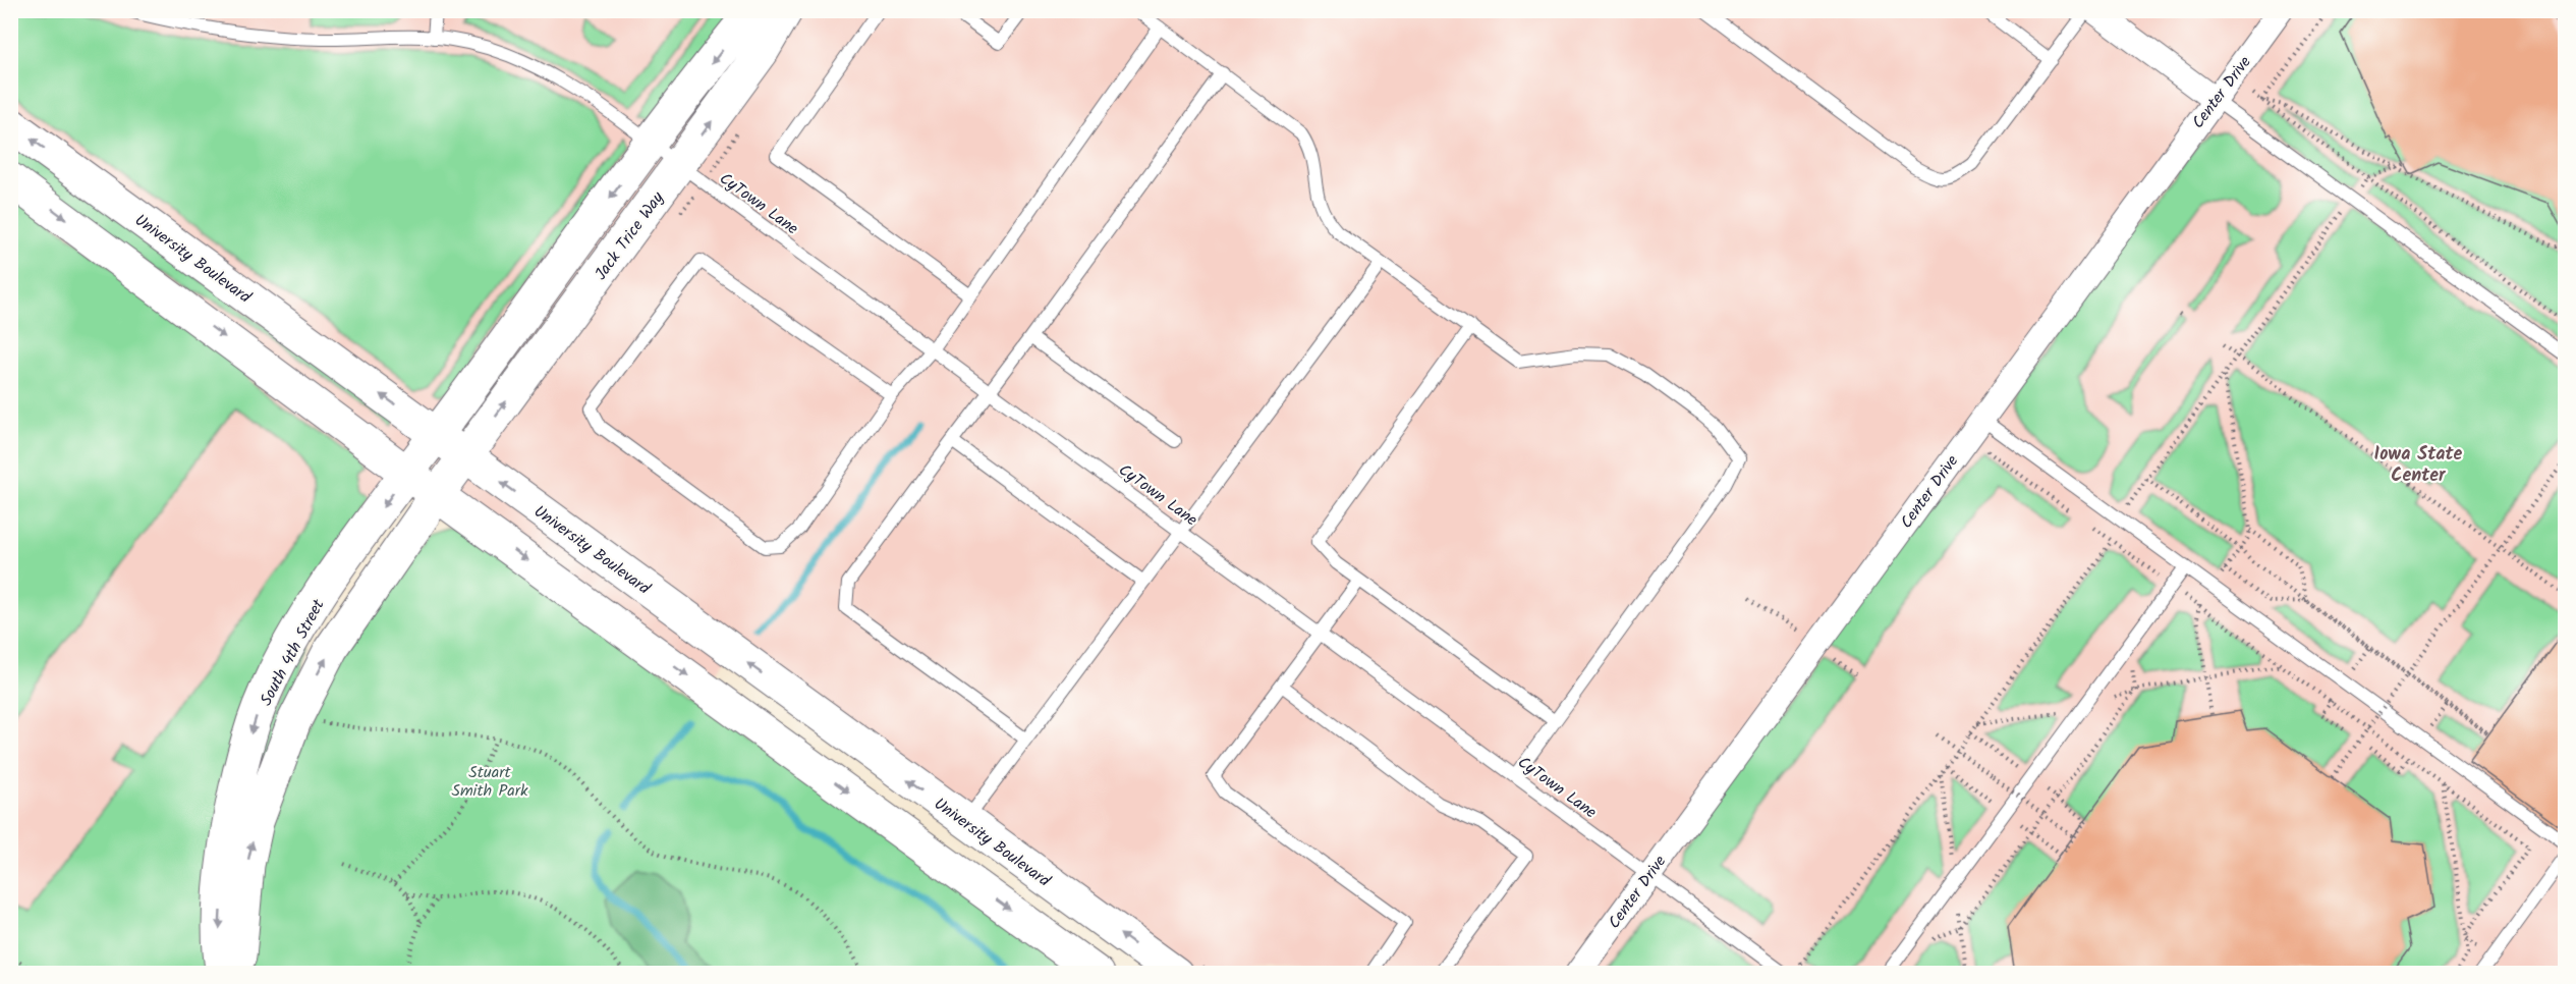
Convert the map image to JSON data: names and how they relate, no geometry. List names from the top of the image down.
{
  "streets": {
    "main road": ["Jack Trice Way", "University Boulevard", "South 4th Street"],
    "street": ["Center Drive"],
    "lane": ["CyTown Lane"]
  },
  "crossings": [
    ["Center Drive", "CyTown Lane"],
    ["CyTown Lane", "Jack Trice Way"],
    ["Jack Trice Way", "University Boulevard"],
    ["Jack Trice Way", "South 4th Street"],
    ["University Boulevard", "South 4th Street"]
  ],
  "districts": ["Iowa State Center"],
  "parks": ["Stuart Smith Park"]
}
